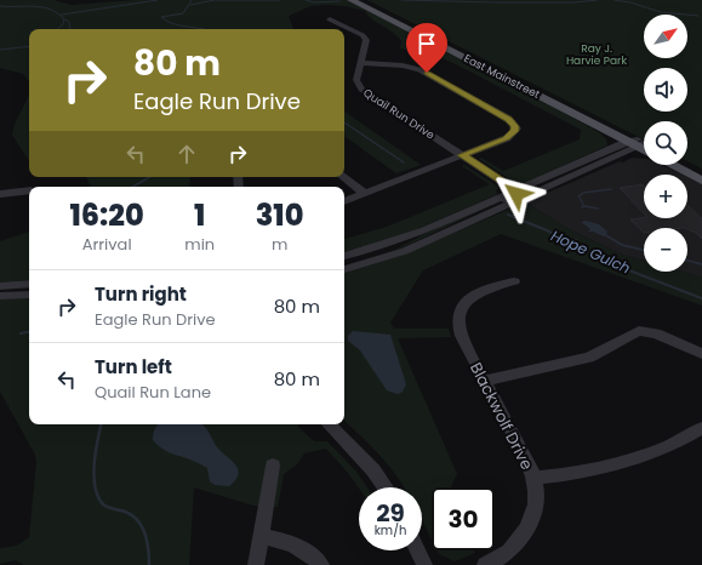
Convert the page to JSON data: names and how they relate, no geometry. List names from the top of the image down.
{
  "streets": {
    "main road": ["East Mainstreet"],
    "street": ["Quail Run Drive", "Blackwolf Drive"]
  },
  "water": ["Hope Gulch"],
  "parks": ["Ray J. Harvie Park"],
  "north": "top right",
  "page": {
    "map_buttons": ["+", "−"],
    "turn": ["80 m", "Eagle Run Drive"],
    "eta": [
      "16:20",
      "Arrival",
      "1",
      "min",
      "310",
      "m"
    ],
    "list": [
      {
        "name": "Turn right",
        "note": "Eagle Run Drive",
        "value": "80 m"
      },
      {
        "name": "Turn left",
        "note": "Quail Run Lane",
        "value": "80 m"
      }
    ],
    "speed": "29 km/h",
    "limit": "30"
  }
}
